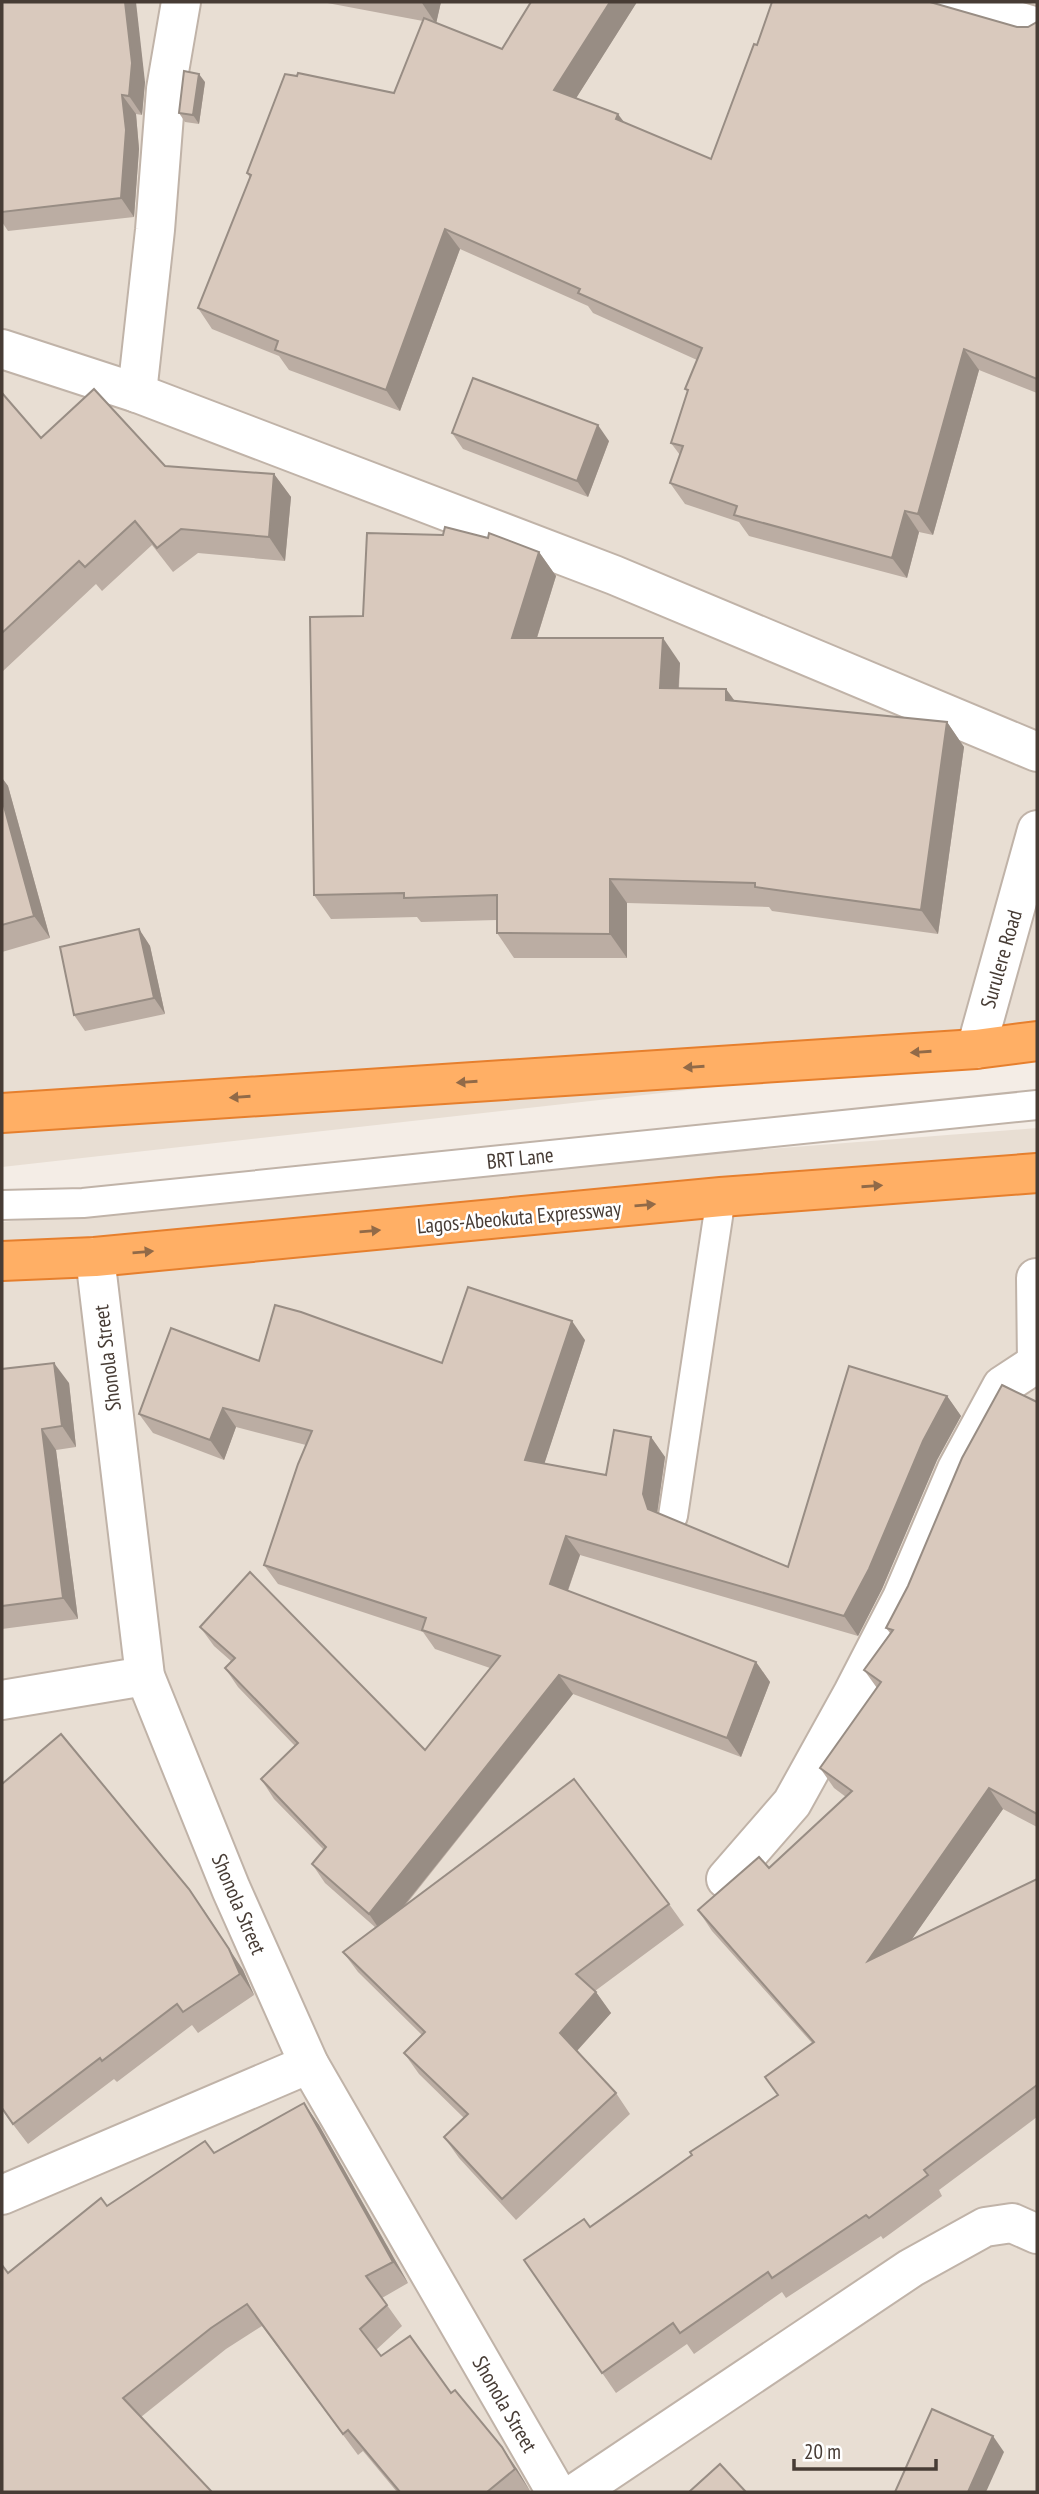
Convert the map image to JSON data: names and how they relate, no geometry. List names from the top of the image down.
{
  "streets": {
    "highway": ["Lagos-Abeokuta Expressway"],
    "street": ["Surulere Road", "Shonola Street"],
    "lane": ["BRT Lane"]
  },
  "crossings": [
    ["Lagos-Abeokuta Expressway", "Shonola Street"]
  ],
  "scale_bar": "20 m"
}
